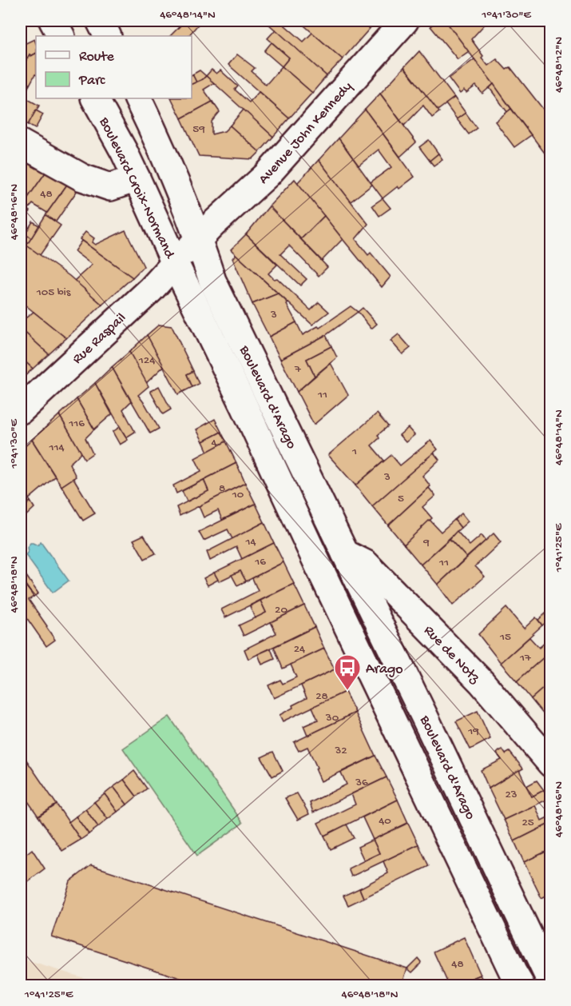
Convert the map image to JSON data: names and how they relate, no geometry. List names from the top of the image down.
{
  "streets": {
    "main road": [
      "Avenue John Kennedy",
      "Boulevard Croix-Normand",
      "Rue Raspail",
      "Boulevard d'Arago",
      "Rue de Notz"
    ]
  },
  "crossings": [
    ["Avenue John Kennedy", "Boulevard Croix-Normand"],
    ["Avenue John Kennedy", "Boulevard d'Arago"],
    ["Boulevard Croix-Normand", "Rue Raspail"],
    ["Boulevard Croix-Normand", "Boulevard d'Arago"],
    ["Rue Raspail", "Boulevard d'Arago"],
    ["Boulevard d'Arago", "Rue de Notz"]
  ],
  "places": {
    "bus stop": ["Arago"]
  },
  "house_numbers": [
    "59",
    "48",
    "105 bis",
    "3",
    "124",
    "7",
    "11",
    "116",
    "4",
    "114",
    "1",
    "3",
    "8",
    "10",
    "5",
    "14",
    "9",
    "16",
    "11",
    "20",
    "15",
    "24",
    "17",
    "28",
    "30",
    "19",
    "32",
    "36",
    "23",
    "40",
    "25",
    "48"
  ],
  "legend": ["Route", "Parc"],
  "coordinates": [
    "46°48'14\"N",
    "1°41'30\"E",
    "46°48'12\"N",
    "46°48'16\"N",
    "1°41'25\"E",
    "46°48'18\"N"
  ]
}
